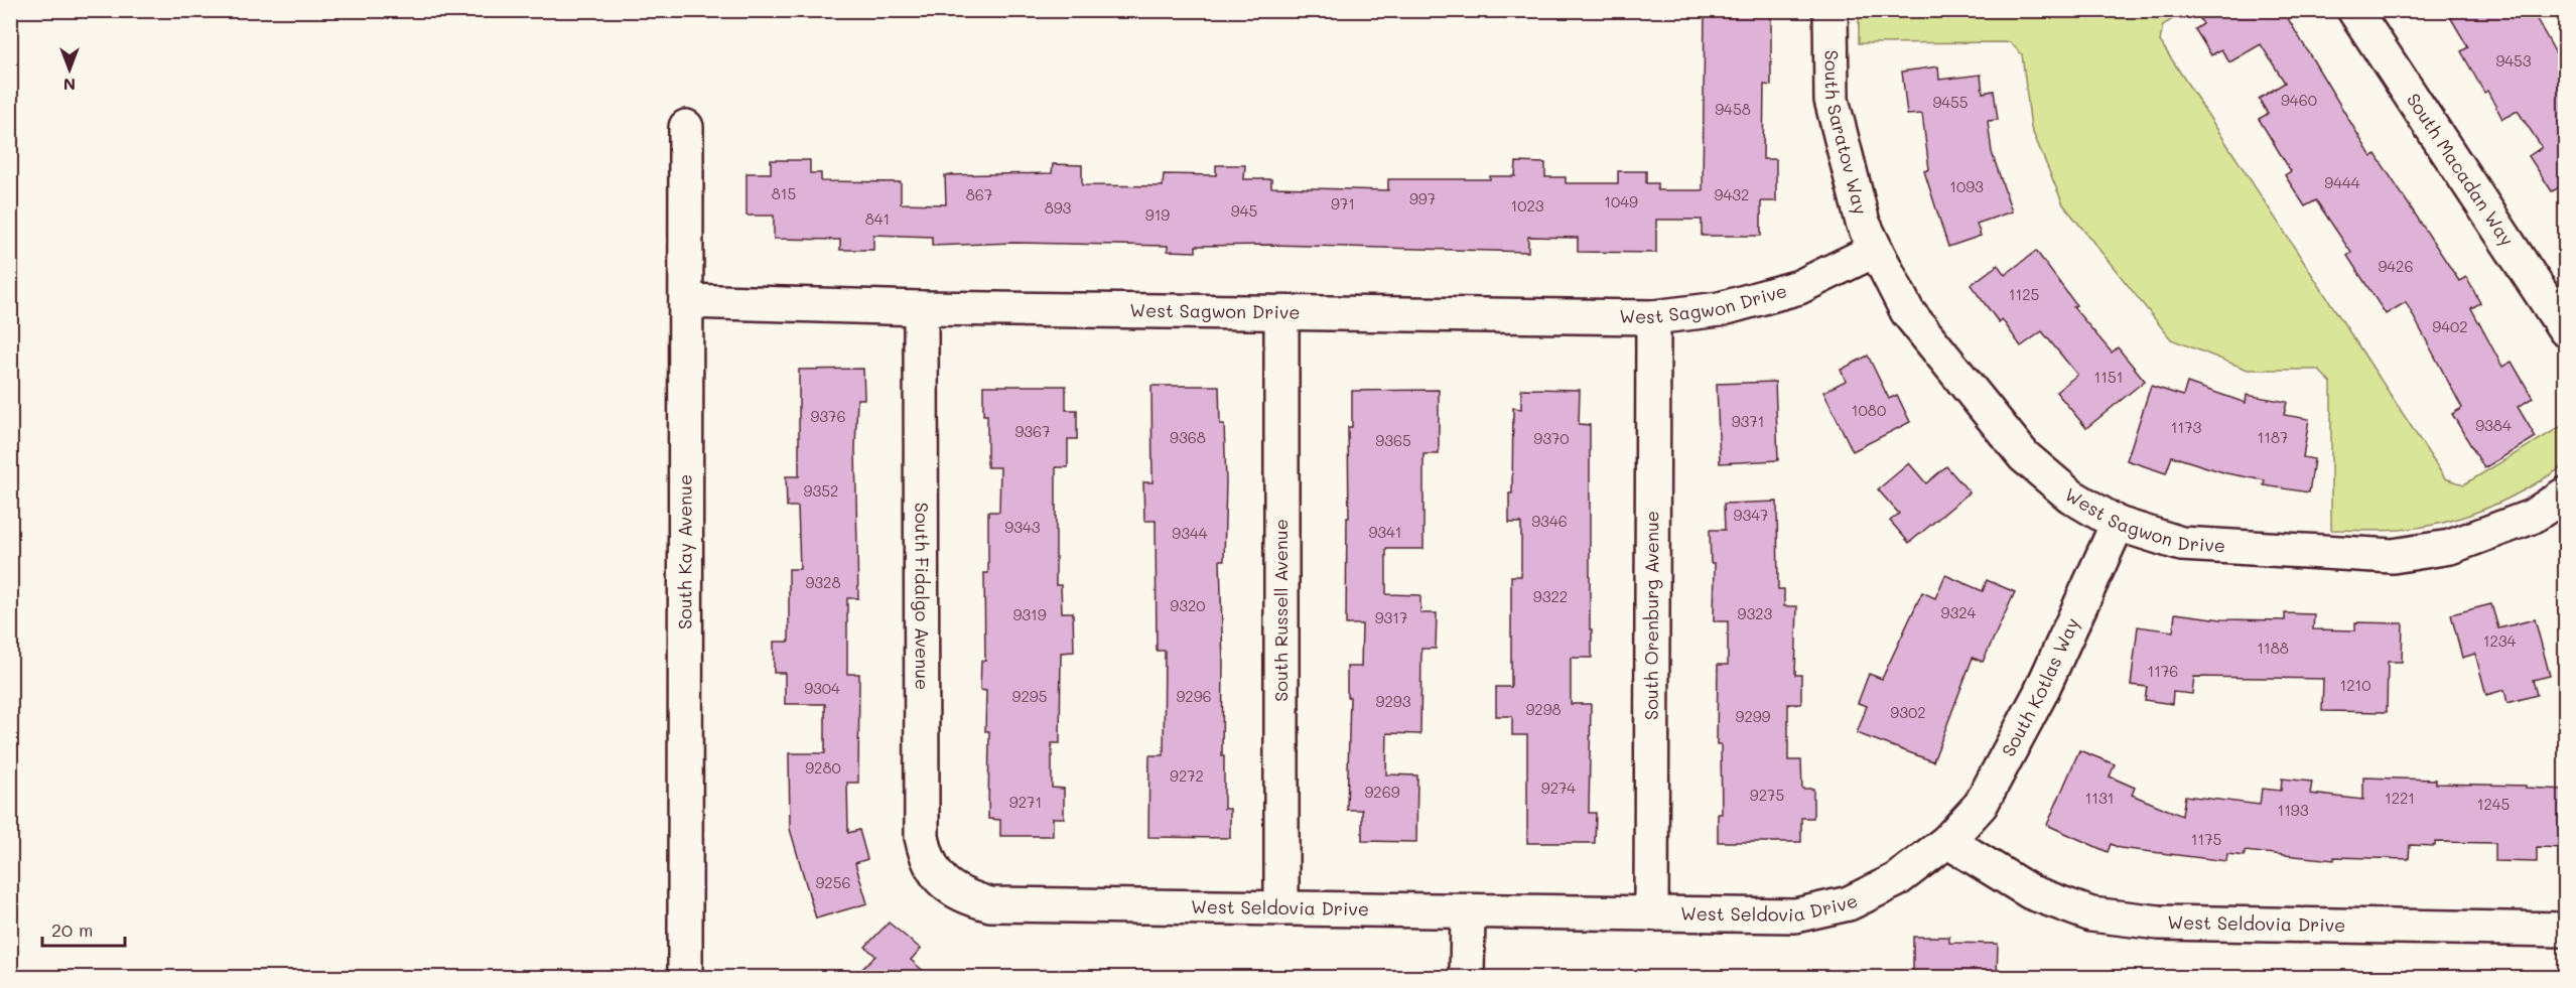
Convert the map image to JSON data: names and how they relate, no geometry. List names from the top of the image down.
{
  "streets": {
    "street": [
      "South Saratov Way",
      "South Macadan Way",
      "West Sagwon Drive",
      "South Kay Avenue",
      "South Fidalgo Avenue",
      "South Russell Avenue",
      "South Orenburg Avenue",
      "South Kotlas Way",
      "West Seldovia Drive"
    ]
  },
  "crossings": [
    ["South Saratov Way", "West Sagwon Drive"],
    ["West Sagwon Drive", "South Kay Avenue"],
    ["West Sagwon Drive", "South Fidalgo Avenue"],
    ["West Sagwon Drive", "South Russell Avenue"],
    ["West Sagwon Drive", "South Orenburg Avenue"],
    ["West Sagwon Drive", "South Kotlas Way"],
    ["South Fidalgo Avenue", "West Seldovia Drive"],
    ["South Russell Avenue", "West Seldovia Drive"],
    ["South Orenburg Avenue", "West Seldovia Drive"],
    ["South Kotlas Way", "West Seldovia Drive"]
  ],
  "house_numbers": [
    "9453",
    "9460",
    "9455",
    "9458",
    "9444",
    "1093",
    "815",
    "867",
    "9432",
    "997",
    "1049",
    "971",
    "1023",
    "893",
    "945",
    "919",
    "841",
    "9426",
    "1125",
    "9402",
    "1151",
    "1080",
    "9376",
    "9371",
    "9384",
    "1173",
    "9367",
    "9368",
    "1187",
    "9370",
    "9365",
    "9352",
    "9347",
    "9346",
    "9343",
    "9341",
    "9344",
    "9328",
    "9322",
    "9320",
    "9324",
    "9323",
    "9319",
    "9317",
    "1234",
    "1188",
    "1176",
    "1210",
    "9304",
    "9295",
    "9296",
    "9293",
    "9298",
    "9302",
    "9299",
    "9280",
    "9272",
    "9274",
    "9269",
    "9275",
    "1131",
    "1221",
    "9271",
    "1245",
    "1193",
    "1175",
    "9256"
  ],
  "scale_bar": "20 m",
  "north": "bottom"
}
